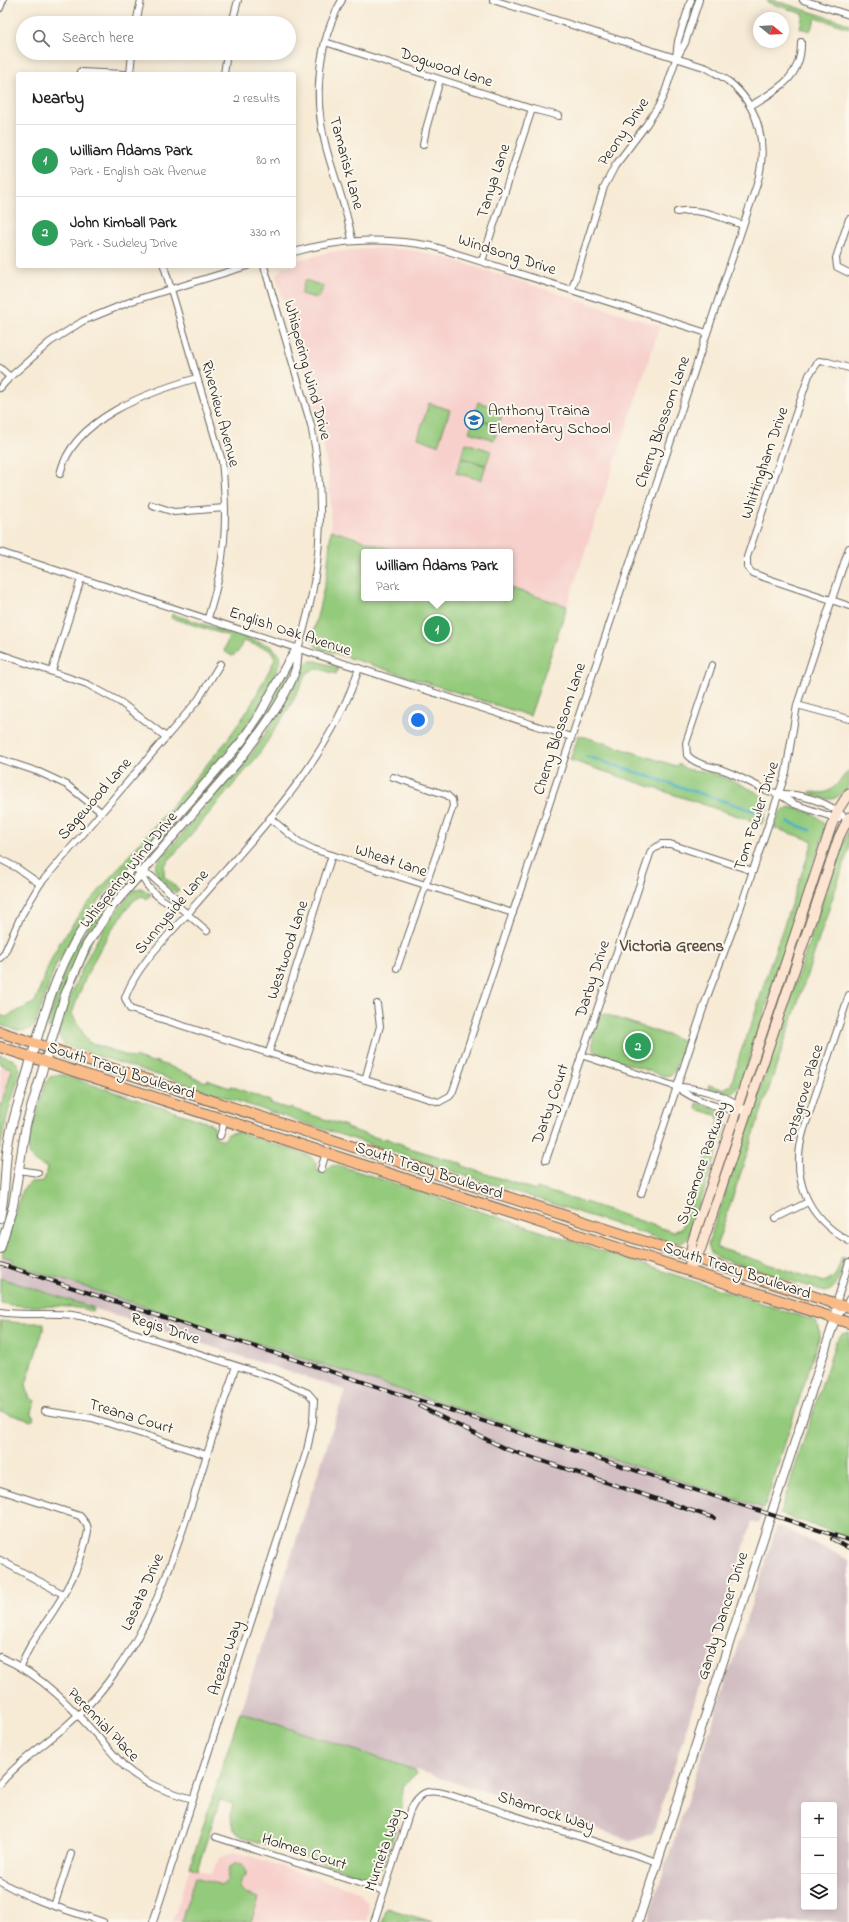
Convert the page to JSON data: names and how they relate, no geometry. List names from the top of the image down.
{
  "streets": {
    "main road": ["South Tracy Boulevard", "Sycamore Parkway"],
    "street": [
      "Dogwood Lane",
      "Peony Drive",
      "Tamarisk Lane",
      "Tanya Lane",
      "Windsong Drive",
      "Whispering Wind Drive",
      "Riverview Avenue",
      "Cherry Blossom Lane",
      "Whittingham Drive",
      "English Oak Avenue",
      "Sagewood Lane",
      "Tom Fowler Drive",
      "Wheat Lane",
      "Sunnyside Lane",
      "Westwood Lane",
      "Darby Drive",
      "Potsgrove Place",
      "Darby Court",
      "Regis Drive",
      "Treana Court",
      "Lasata Drive",
      "Gandy Dancer Drive",
      "Arezzo Way",
      "Perennial Place",
      "Shamrock Way",
      "Murrieta Way",
      "Holmes Court"
    ]
  },
  "crossings": [
    ["Dogwood Lane", "Tamarisk Lane"],
    ["Dogwood Lane", "Tanya Lane"],
    ["Peony Drive", "Windsong Drive"],
    ["Peony Drive", "Cherry Blossom Lane"],
    ["Tamarisk Lane", "Windsong Drive"],
    ["Tanya Lane", "Windsong Drive"],
    ["Windsong Drive", "Cherry Blossom Lane"],
    ["Whispering Wind Drive", "English Oak Avenue"],
    ["Whispering Wind Drive", "South Tracy Boulevard"],
    ["Riverview Avenue", "English Oak Avenue"],
    ["Cherry Blossom Lane", "English Oak Avenue"],
    ["Cherry Blossom Lane", "Wheat Lane"],
    ["Cherry Blossom Lane", "Sunnyside Lane"],
    ["Whittingham Drive", "Tom Fowler Drive"],
    ["English Oak Avenue", "Sunnyside Lane"],
    ["Tom Fowler Drive", "Darby Drive"],
    ["Wheat Lane", "Sunnyside Lane"],
    ["Wheat Lane", "Westwood Lane"],
    ["Sunnyside Lane", "Westwood Lane"],
    ["Darby Drive", "Darby Court"],
    ["South Tracy Boulevard", "Sycamore Parkway"],
    ["South Tracy Boulevard", "Gandy Dancer Drive"],
    ["Regis Drive", "Lasata Drive"],
    ["Regis Drive", "Arezzo Way"],
    ["Treana Court", "Lasata Drive"],
    ["Lasata Drive", "Perennial Place"],
    ["Gandy Dancer Drive", "Shamrock Way"],
    ["Arezzo Way", "Perennial Place"],
    ["Shamrock Way", "Murrieta Way"],
    ["Murrieta Way", "Holmes Court"]
  ],
  "districts": ["Victoria Greens"],
  "places": {
    "school or university": ["Anthony Traina Elementary School"]
  },
  "north": "right",
  "page": {
    "search": "Search here",
    "heading": ["Nearby", "2 results"],
    "list": [
      {
        "mark": "1",
        "name": "William Adams Park",
        "note": "Park · English Oak Avenue",
        "value": "80 m"
      },
      {
        "mark": "2",
        "name": "John Kimball Park",
        "note": "Park · Sudeley Drive",
        "value": "330 m"
      }
    ],
    "popup": ["William Adams Park", "Park"],
    "pins": ["1", "2"],
    "map_buttons": ["+", "−"]
  }
}
